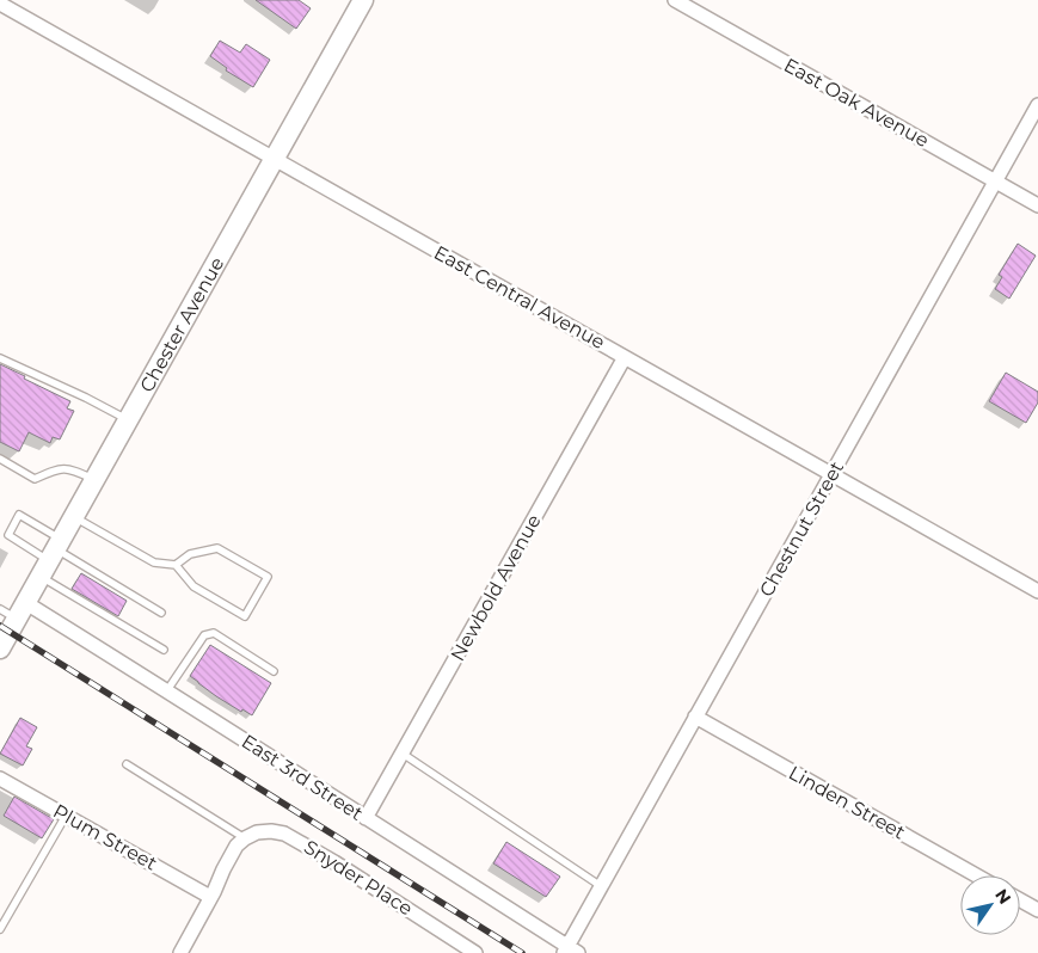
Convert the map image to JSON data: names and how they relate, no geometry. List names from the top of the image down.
{
  "streets": {
    "main road": ["Chester Avenue"],
    "street": [
      "East Oak Avenue",
      "East Central Avenue",
      "Chestnut Street",
      "Newbold Avenue",
      "East 3rd Street",
      "Linden Street",
      "Plum Street",
      "Snyder Place"
    ]
  },
  "crossings": [
    ["East Oak Avenue", "Chestnut Street"],
    ["East Central Avenue", "Chester Avenue"],
    ["East Central Avenue", "Chestnut Street"],
    ["East Central Avenue", "Newbold Avenue"],
    ["Chester Avenue", "East 3rd Street"],
    ["Chestnut Street", "East 3rd Street"],
    ["Chestnut Street", "Linden Street"],
    ["Newbold Avenue", "East 3rd Street"]
  ],
  "north": "top right"
}
